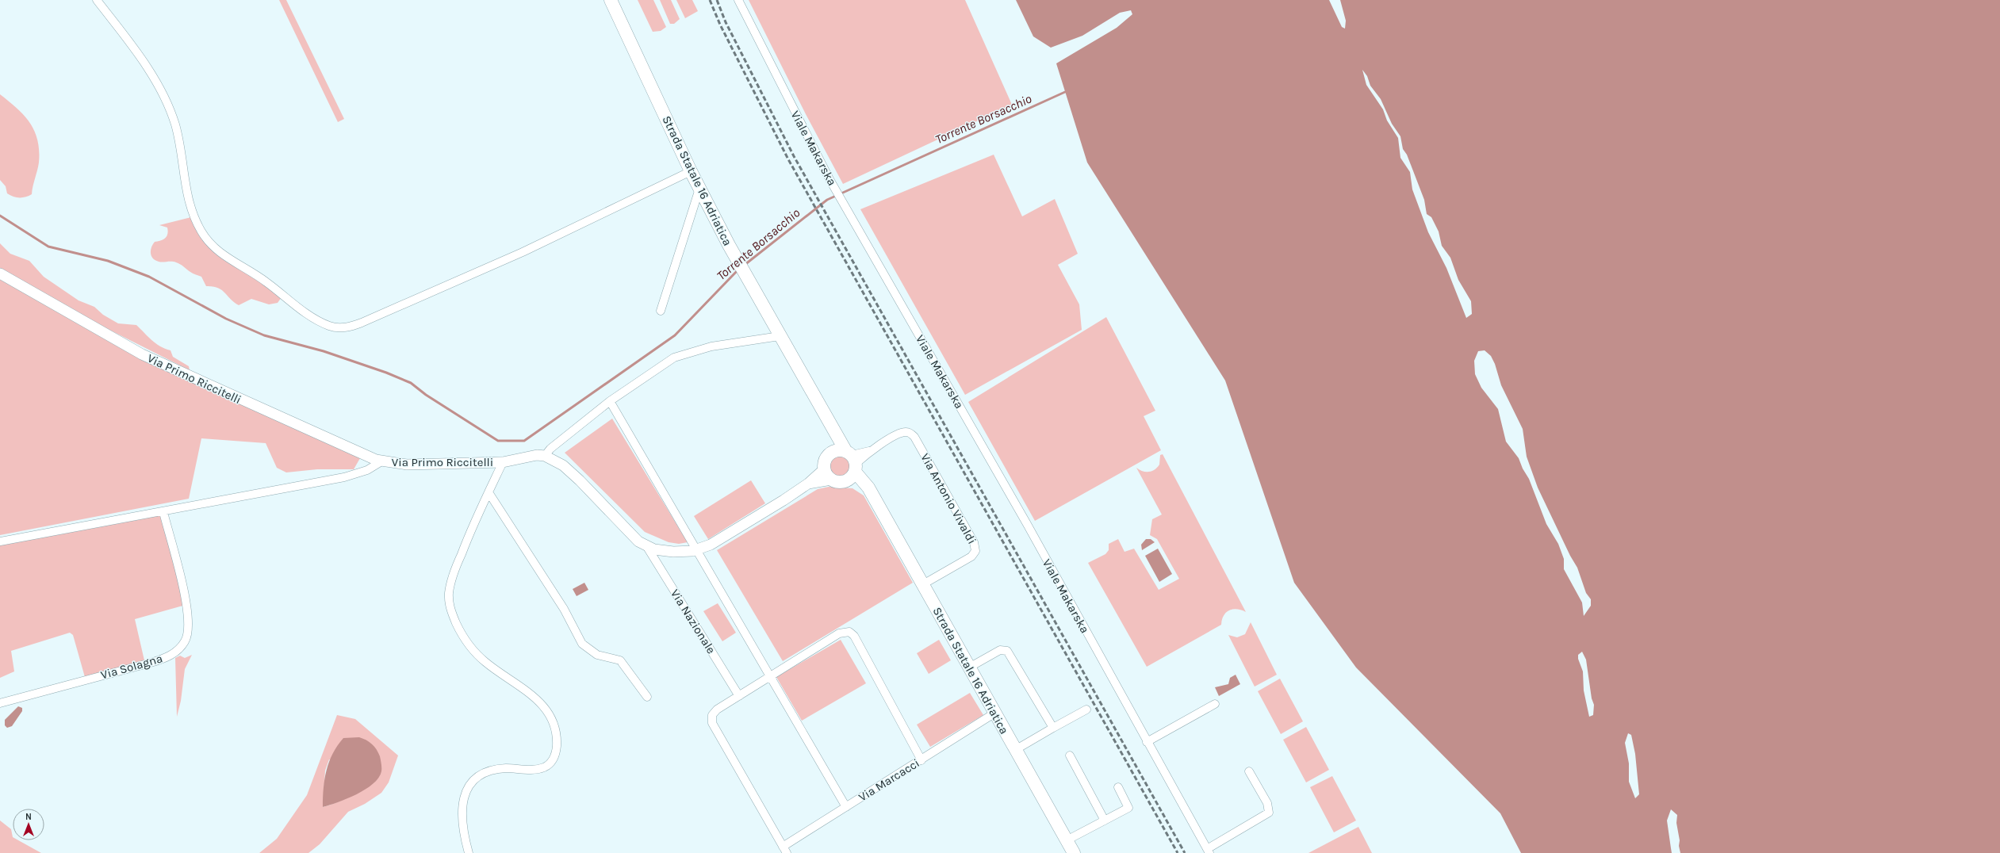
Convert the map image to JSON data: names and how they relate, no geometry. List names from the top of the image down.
{
  "streets": {
    "main road": ["Strada Statale 16 Adriatica"],
    "street": [
      "Viale Makarska",
      "Via Primo Riccitelli",
      "Via Antonio Vivaldi",
      "Via Nazionale",
      "Via Solagna",
      "Via Marcacci"
    ]
  },
  "crossings": [
    ["Strada Statale 16 Adriatica", "Via Antonio Vivaldi"],
    ["Strada Statale 16 Adriatica", "Via Nazionale"],
    ["Strada Statale 16 Adriatica", "Via Marcacci"],
    ["Via Primo Riccitelli", "Via Nazionale"],
    ["Via Antonio Vivaldi", "Via Nazionale"]
  ],
  "water": ["Torrente Borsacchio"],
  "north": "top"
}
